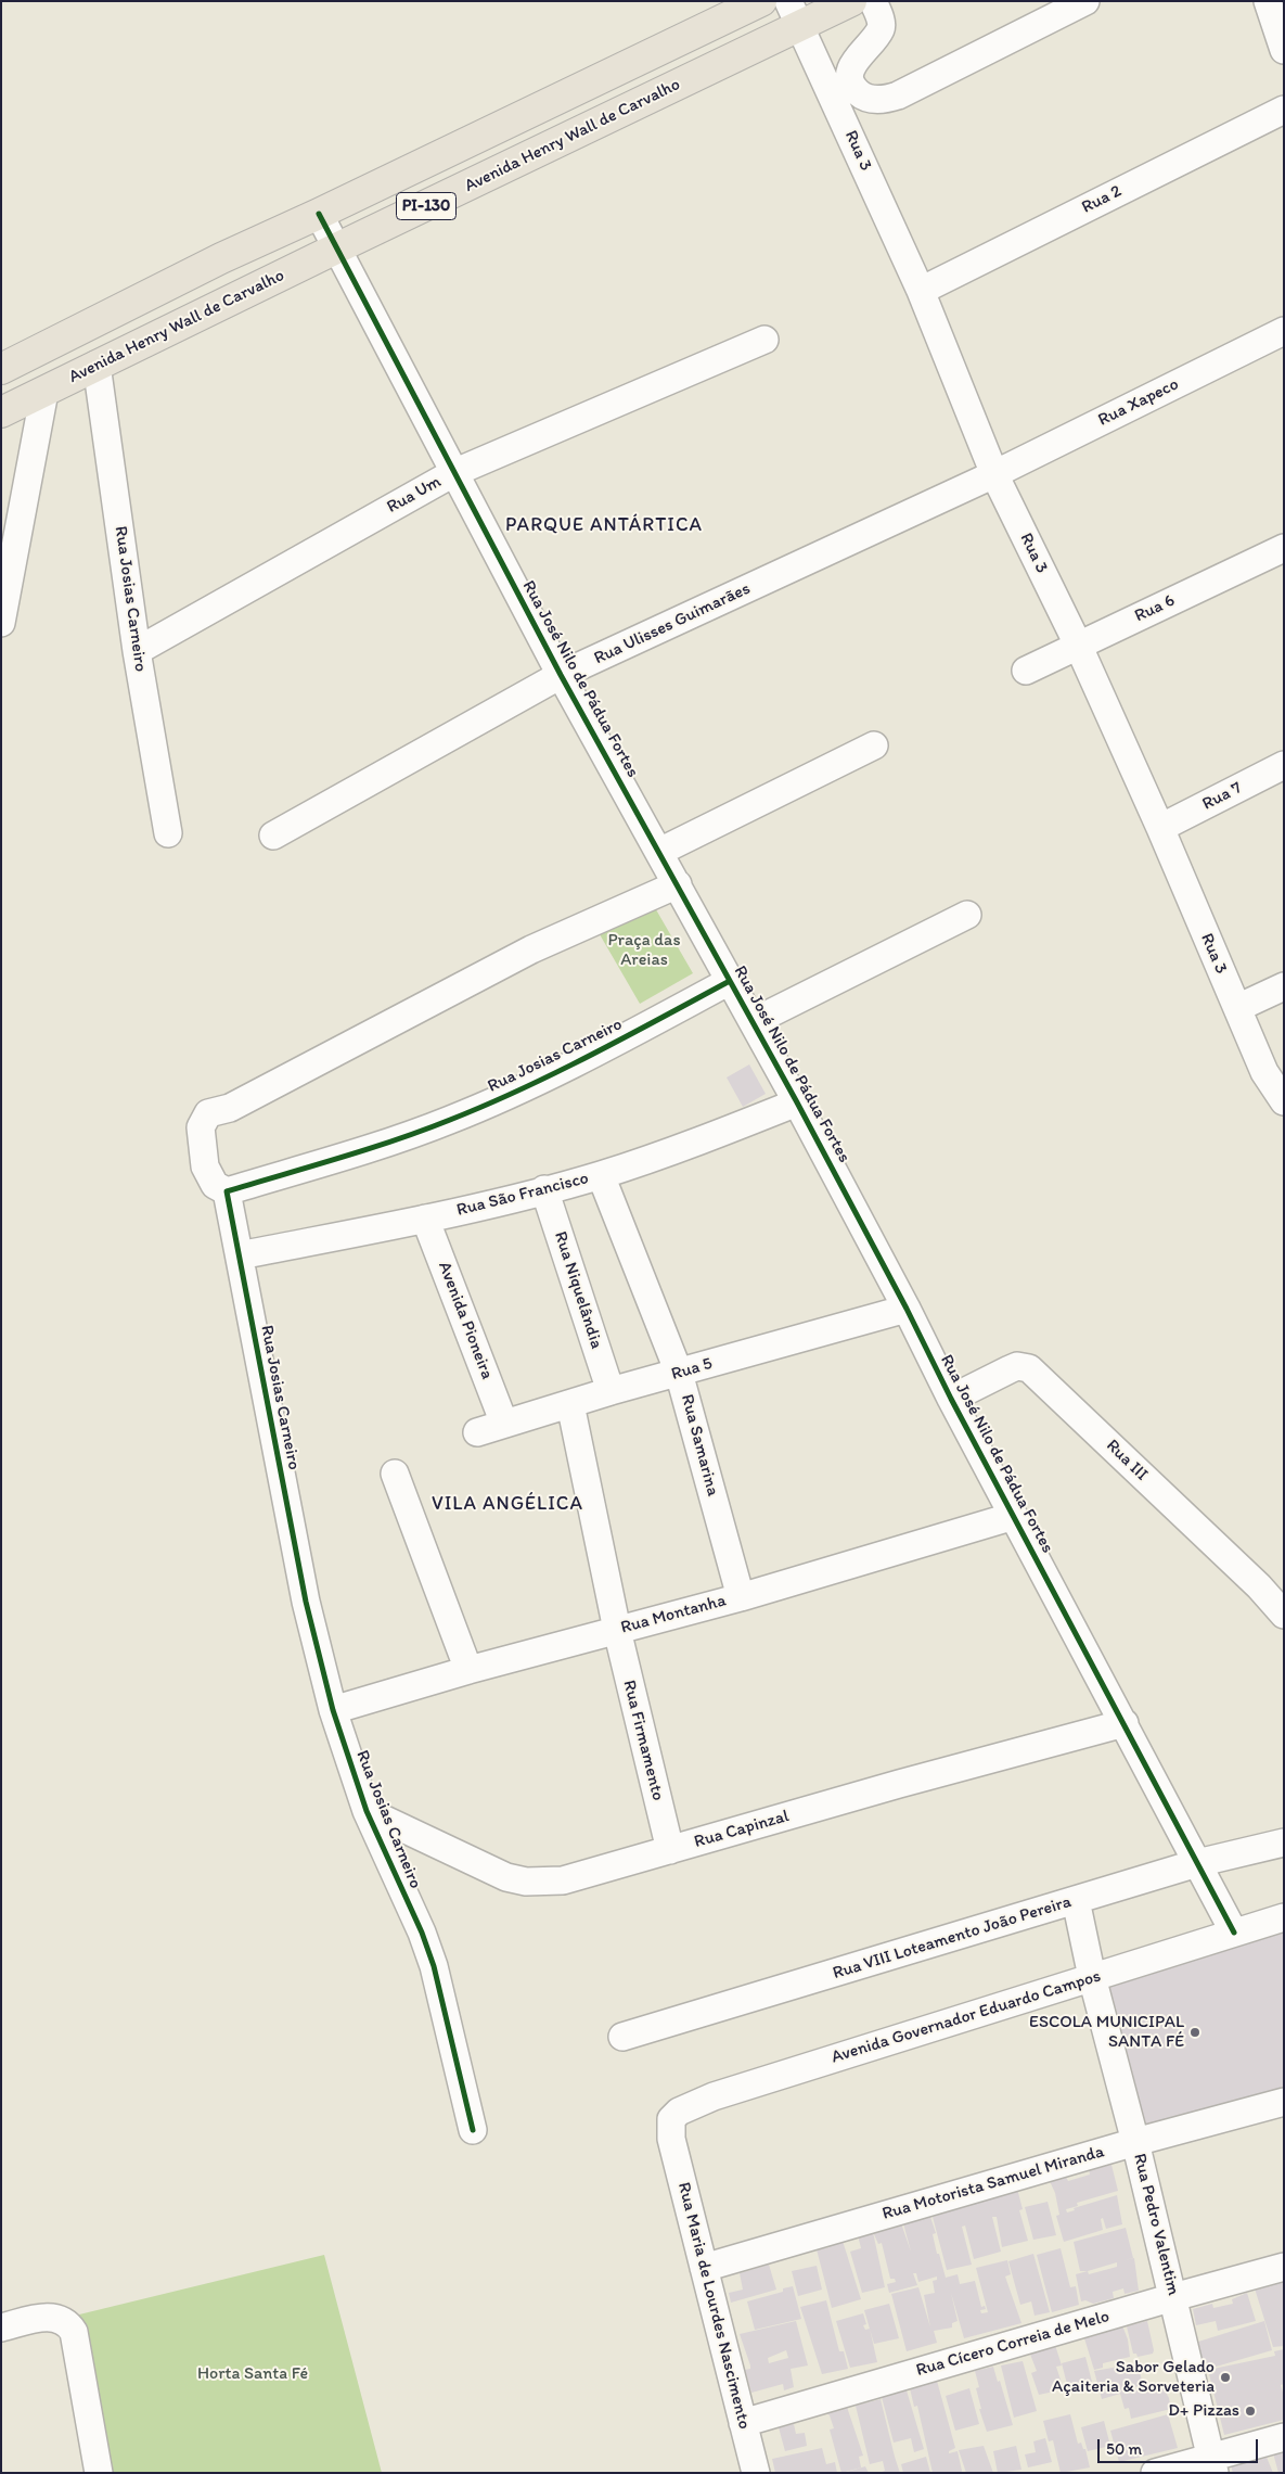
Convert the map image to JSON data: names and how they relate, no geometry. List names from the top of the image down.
{
  "streets": {
    "main road": ["Avenida Henry Wall de Carvalho", "PI-130"],
    "street": [
      "Rua 3",
      "Rua 2",
      "Rua Xapeco",
      "Rua Um",
      "Rua Josias Carneiro",
      "Rua 6",
      "Rua Ulisses Guimarães",
      "Rua José Nilo de Pádua Fortes",
      "Rua 7",
      "Rua São Francisco",
      "Rua Niquelândia",
      "Avenida Pioneira",
      "Rua 5",
      "Rua Samarina",
      "Rua III",
      "Rua Montanha",
      "Rua Firmamento",
      "Rua Capinzal",
      "Rua VIII Loteamento João Pereira",
      "Avenida Governador Eduardo Campos",
      "Rua Motorista Samuel Miranda",
      "Rua Pedro Valentim",
      "Rua Maria de Lourdes Nascimento",
      "Rua Cícero Correia de Melo"
    ]
  },
  "crossings": [
    ["Avenida Henry Wall de Carvalho", "Rua 3"],
    ["Avenida Henry Wall de Carvalho", "Rua Josias Carneiro"],
    ["Avenida Henry Wall de Carvalho", "Rua José Nilo de Pádua Fortes"],
    ["Rua 3", "Rua 2"],
    ["Rua 3", "Rua Xapeco"],
    ["Rua 3", "Rua 6"],
    ["Rua 3", "Rua Ulisses Guimarães"],
    ["Rua 3", "Rua 7"],
    ["PI-130", "Rua José Nilo de Pádua Fortes"],
    ["Rua Xapeco", "Rua Ulisses Guimarães"],
    ["Rua Um", "Rua Josias Carneiro"],
    ["Rua Um", "Rua José Nilo de Pádua Fortes"],
    ["Rua Josias Carneiro", "Rua José Nilo de Pádua Fortes"],
    ["Rua Josias Carneiro", "Rua São Francisco"],
    ["Rua Josias Carneiro", "Rua Montanha"],
    ["Rua Josias Carneiro", "Rua Capinzal"],
    ["Rua Ulisses Guimarães", "Rua José Nilo de Pádua Fortes"],
    ["Rua José Nilo de Pádua Fortes", "Rua São Francisco"],
    ["Rua José Nilo de Pádua Fortes", "Rua 5"],
    ["Rua José Nilo de Pádua Fortes", "Rua III"],
    ["Rua José Nilo de Pádua Fortes", "Rua Montanha"],
    ["Rua José Nilo de Pádua Fortes", "Rua Capinzal"],
    ["Rua José Nilo de Pádua Fortes", "Rua VIII Loteamento João Pereira"],
    ["Rua José Nilo de Pádua Fortes", "Avenida Governador Eduardo Campos"],
    ["Rua São Francisco", "Rua Niquelândia"],
    ["Rua São Francisco", "Avenida Pioneira"],
    ["Rua São Francisco", "Rua Samarina"],
    ["Rua Niquelândia", "Rua 5"],
    ["Avenida Pioneira", "Rua 5"],
    ["Rua 5", "Rua Samarina"],
    ["Rua Samarina", "Rua Montanha"],
    ["Rua Montanha", "Rua Firmamento"],
    ["Rua Firmamento", "Rua Capinzal"],
    ["Rua VIII Loteamento João Pereira", "Rua Pedro Valentim"],
    ["Avenida Governador Eduardo Campos", "Rua Pedro Valentim"],
    ["Avenida Governador Eduardo Campos", "Rua Maria de Lourdes Nascimento"],
    ["Rua Motorista Samuel Miranda", "Rua Pedro Valentim"],
    ["Rua Motorista Samuel Miranda", "Rua Maria de Lourdes Nascimento"],
    ["Rua Pedro Valentim", "Rua Cícero Correia de Melo"],
    ["Rua Maria de Lourdes Nascimento", "Rua Cícero Correia de Melo"]
  ],
  "districts": ["PARQUE ANTÁRTICA", "VILA ANGÉLICA"],
  "parks": ["Praça das Areias", "Horta Santa Fé"],
  "places": ["ESCOLA MUNICIPAL SANTA FÉ", "Sabor Gelado Açaiteria & Sorveteria", "D+ Pizzas"],
  "scale_bar": "50 m"
}
